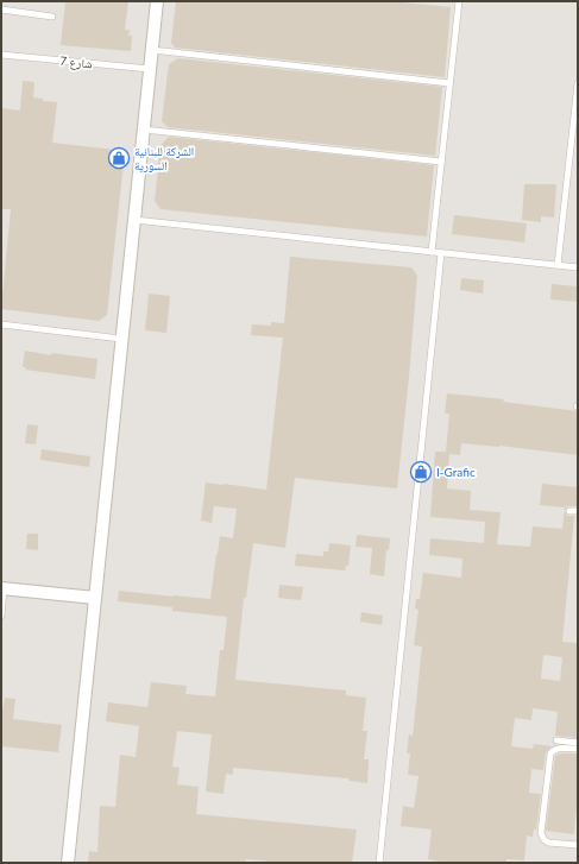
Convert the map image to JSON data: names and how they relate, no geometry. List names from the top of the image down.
{
  "streets": {
    "lane": ["شارع 7"]
  },
  "places": {
    "shop": ["الشركة للبنانية السورية", "I-Grafic"]
  }
}
